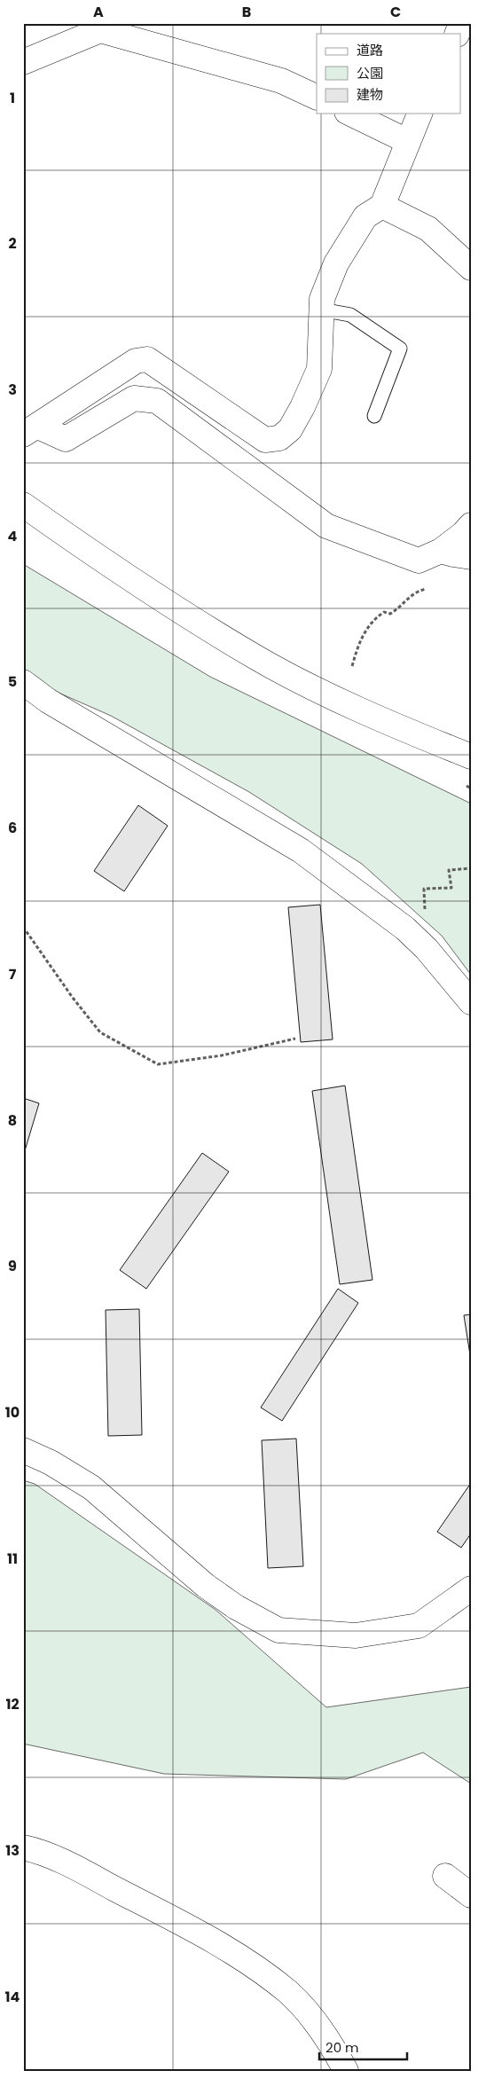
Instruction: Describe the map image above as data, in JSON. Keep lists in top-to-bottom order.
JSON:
{
  "legend": ["道路", "公園", "建物"],
  "scale_bar": "20 m",
  "grid": {
    "columns": ["A", "B", "C"],
    "rows": [
      "1",
      "2",
      "3",
      "4",
      "5",
      "6",
      "7",
      "8",
      "9",
      "10",
      "11",
      "12",
      "13",
      "14"
    ]
  }
}
